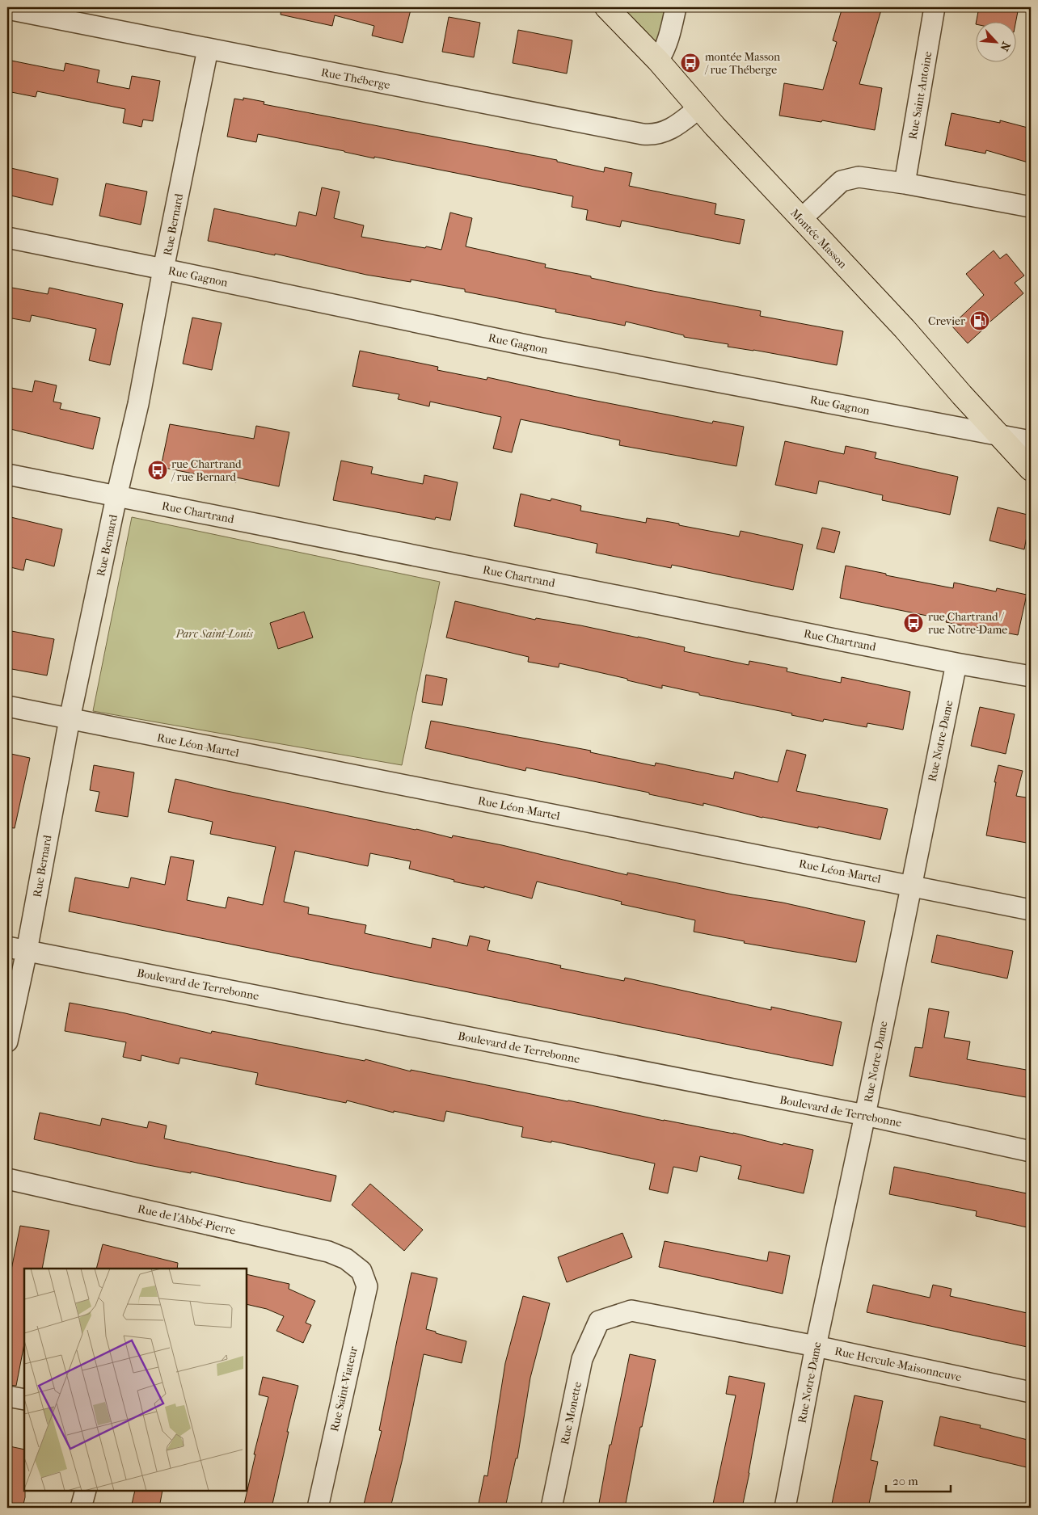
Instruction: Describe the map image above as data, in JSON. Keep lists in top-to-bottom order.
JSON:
{
  "streets": {
    "main road": ["Montée Masson"],
    "street": [
      "Rue Théberge",
      "Rue Saint-Antoine",
      "Rue Bernard",
      "Rue Gagnon",
      "Rue Chartrand",
      "Rue Notre-Dame",
      "Rue Léon-Martel",
      "Boulevard de Terrebonne",
      "Rue de l'Abbé-Pierre",
      "Rue Hercule-Maisonneuve",
      "Rue Saint-Viateur",
      "Rue Monette"
    ]
  },
  "crossings": [
    ["Rue Théberge", "Rue Bernard"],
    ["Rue Théberge", "Montée Masson"],
    ["Rue Bernard", "Rue Gagnon"],
    ["Rue Bernard", "Rue Chartrand"],
    ["Rue Bernard", "Rue Léon-Martel"],
    ["Rue Bernard", "Boulevard de Terrebonne"],
    ["Montée Masson", "Rue Gagnon"],
    ["Rue Chartrand", "Rue Notre-Dame"],
    ["Rue Notre-Dame", "Rue Léon-Martel"],
    ["Rue Notre-Dame", "Boulevard de Terrebonne"],
    ["Rue Notre-Dame", "Rue Hercule-Maisonneuve"],
    ["Rue de l'Abbé-Pierre", "Rue Saint-Viateur"],
    ["Rue Hercule-Maisonneuve", "Rue Monette"]
  ],
  "parks": ["Parc Saint-Louis"],
  "places": {
    "bus stop": ["montée Masson / rue Théberge", "rue Chartrand / rue Bernard", "rue Chartrand / rue Notre-Dame"],
    "fuel station": ["Crevier"]
  },
  "scale_bar": "20 m",
  "north": "bottom right"
}
